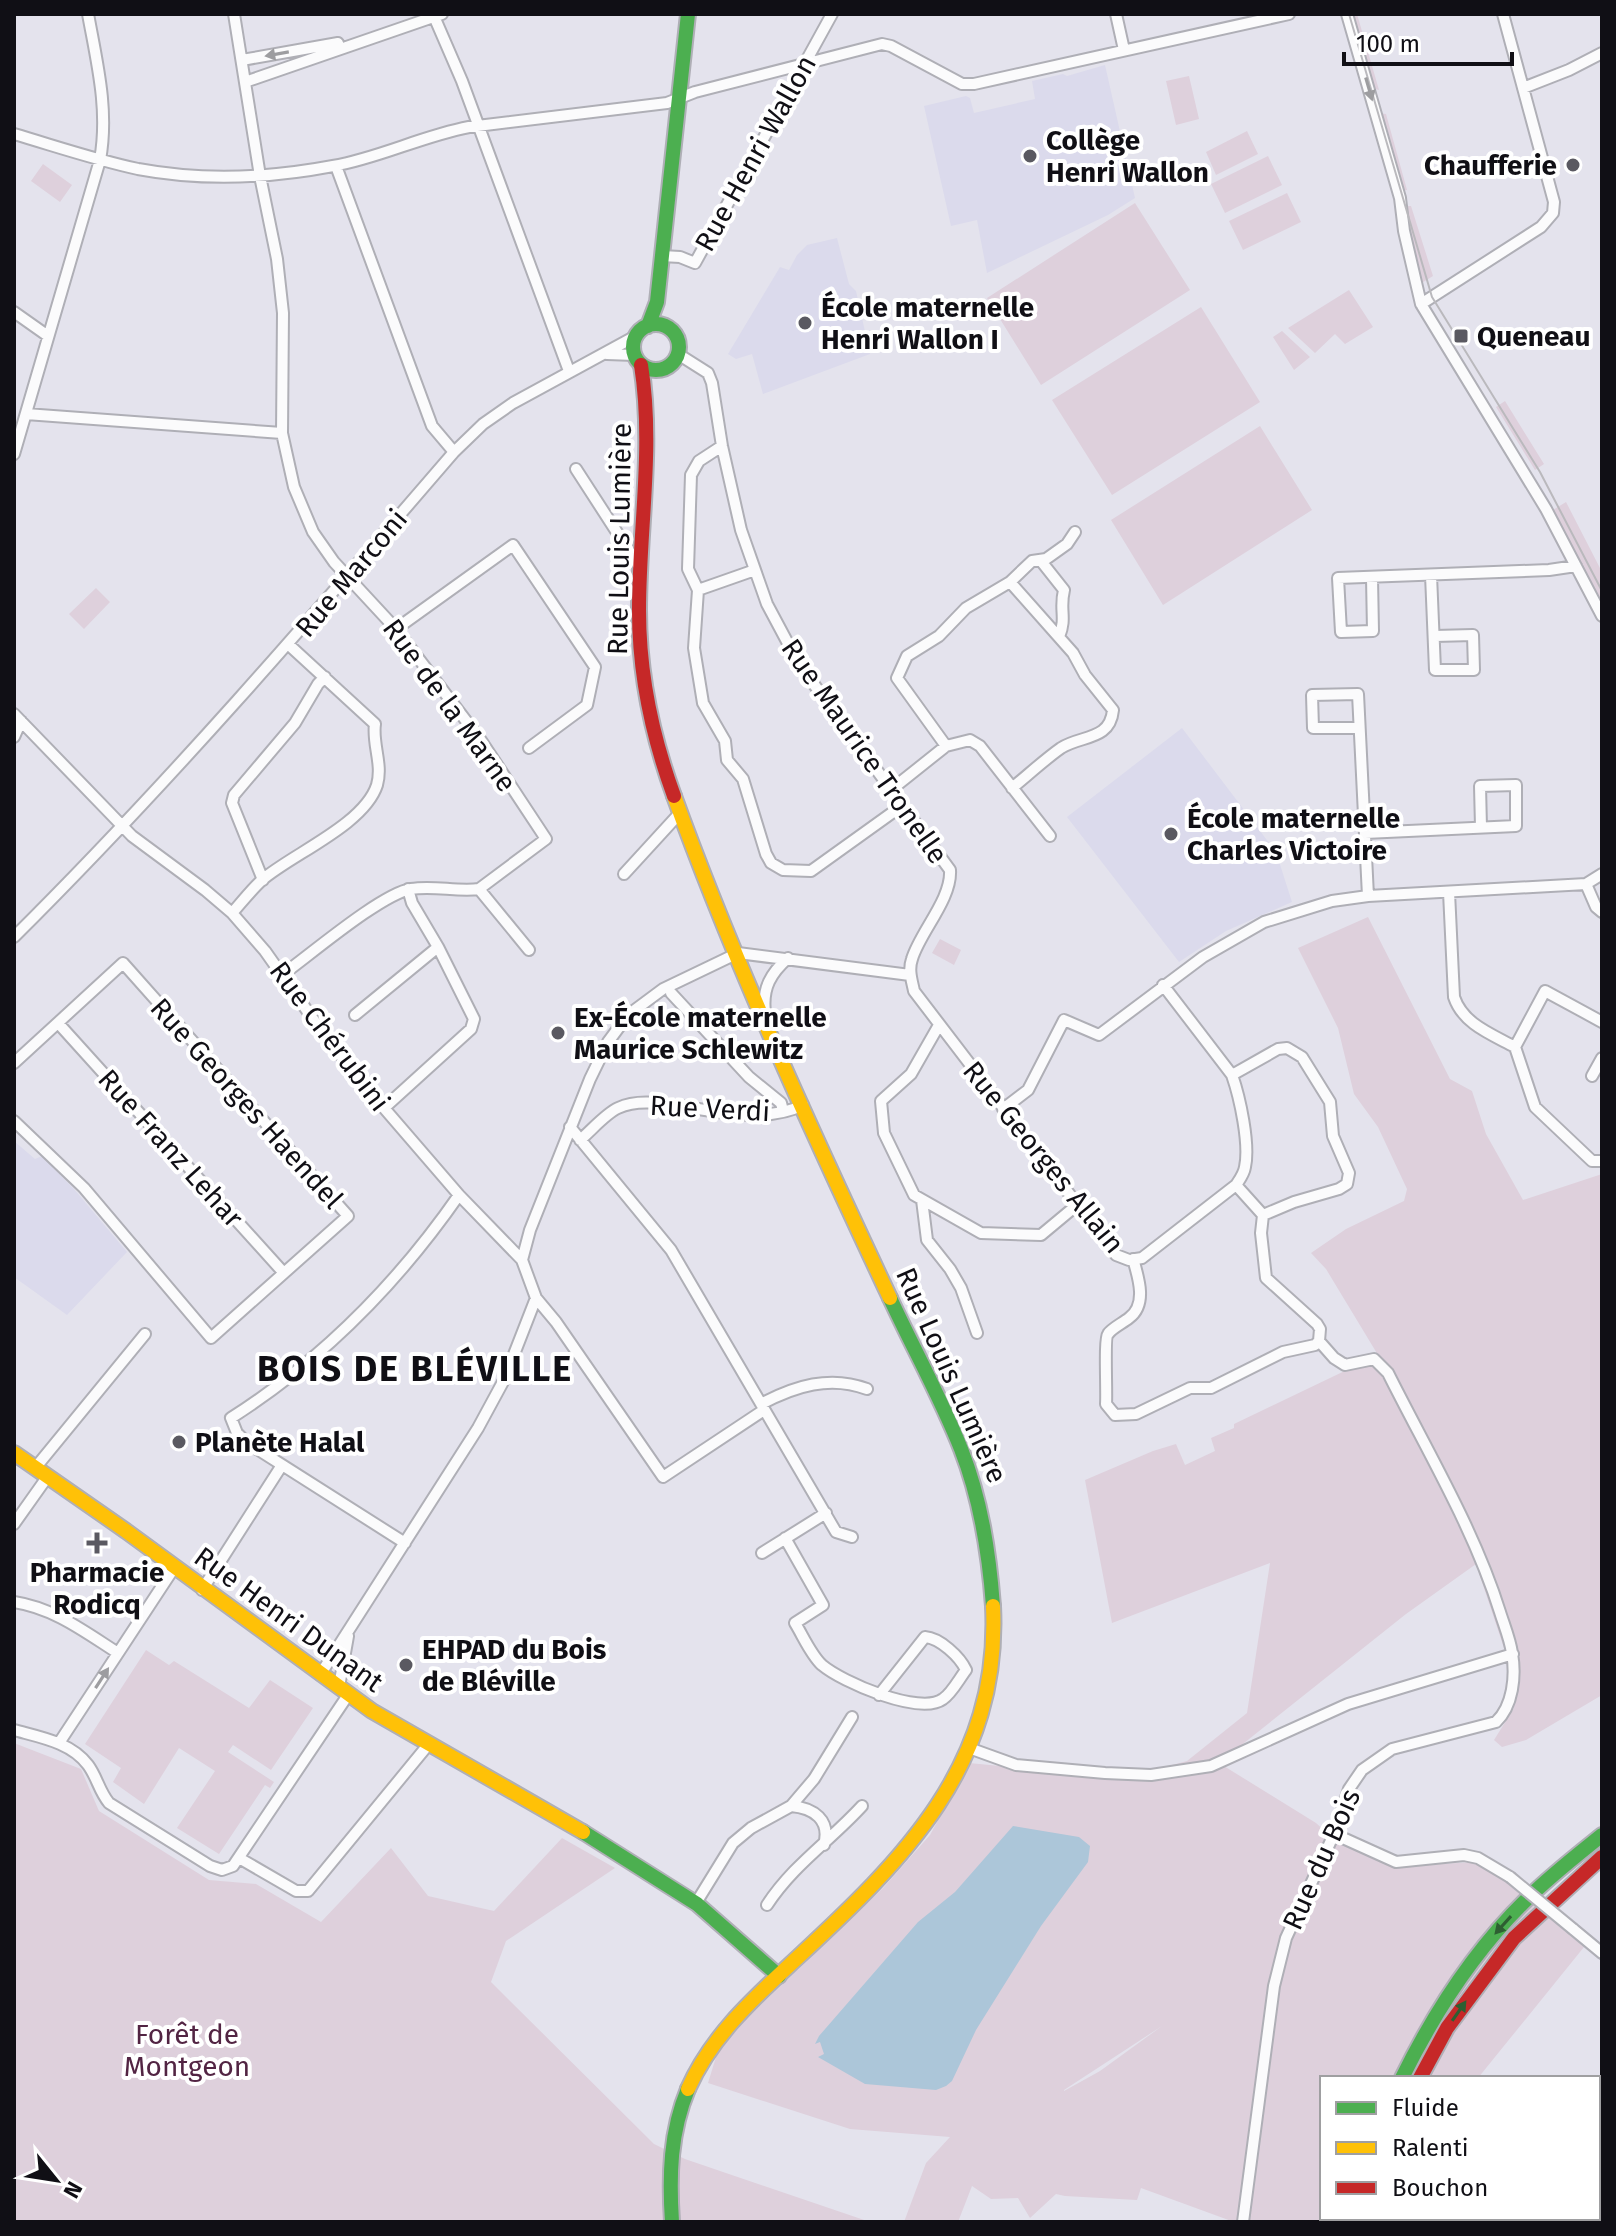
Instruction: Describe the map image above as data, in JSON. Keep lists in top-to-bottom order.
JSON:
{
  "streets": {
    "main road": ["Rue Louis Lumière", "Rue Henri Dunant"],
    "street": [
      "Rue Henri Wallon",
      "Rue Marconi",
      "Rue de la Marne",
      "Rue Maurice Tronelle",
      "Rue Chérubini",
      "Rue Georges Haendel",
      "Rue Verdi",
      "Rue Franz Lehar",
      "Rue Georges Allain",
      "Rue du Bois"
    ]
  },
  "crossings": [
    ["Rue Louis Lumière", "Rue Marconi"],
    ["Rue Louis Lumière", "Rue Maurice Tronelle"],
    ["Rue Louis Lumière", "Rue Verdi"],
    ["Rue Louis Lumière", "Rue Henri Dunant"],
    ["Rue Marconi", "Rue de la Marne"],
    ["Rue Marconi", "Rue Maurice Tronelle"],
    ["Rue Marconi", "Rue Chérubini"],
    ["Rue Maurice Tronelle", "Rue Georges Allain"],
    ["Rue Georges Haendel", "Rue Franz Lehar"]
  ],
  "districts": ["BOIS DE BLÉVILLE"],
  "parks": ["Forêt de Montgeon"],
  "places": {
    "other": [
      "Collège Henri Wallon",
      "Chaufferie",
      "École maternelle Henri Wallon I",
      "École maternelle Charles Victoire",
      "Ex-École maternelle Maurice Schlewitz",
      "Planète Halal",
      "EHPAD du Bois de Bléville"
    ],
    "transit": ["Queneau"],
    "health": ["Pharmacie Rodicq"]
  },
  "legend": ["Fluide", "Ralenti", "Bouchon"],
  "scale_bar": "100 m",
  "north": "bottom right"
}
